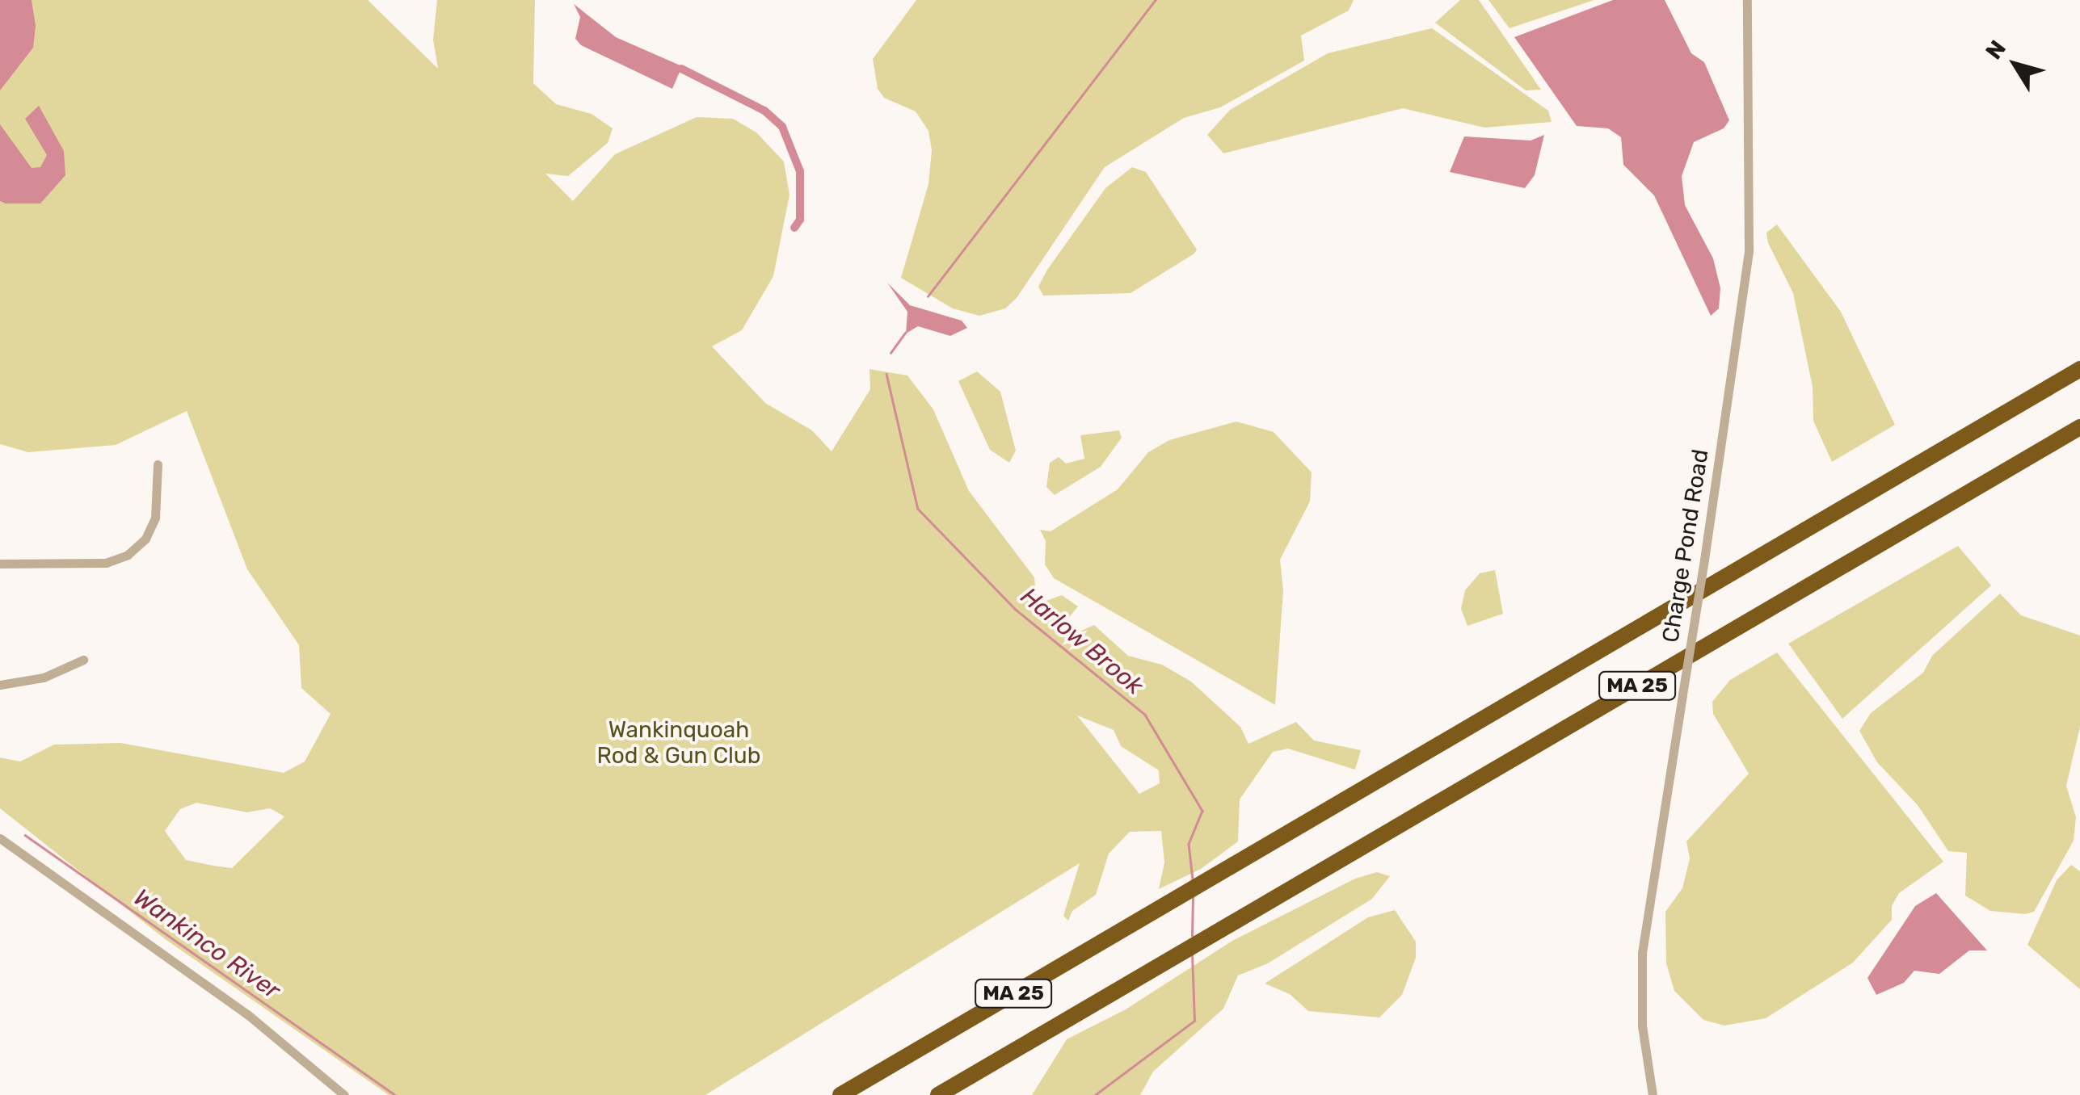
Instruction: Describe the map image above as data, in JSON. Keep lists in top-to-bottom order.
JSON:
{
  "streets": {
    "highway": ["MA 25"],
    "street": ["Charge Pond Road"]
  },
  "water": ["Harlow Brook", "Wankinco River"],
  "parks": ["Wankinquoah Rod & Gun Club"],
  "north": "top left"
}
